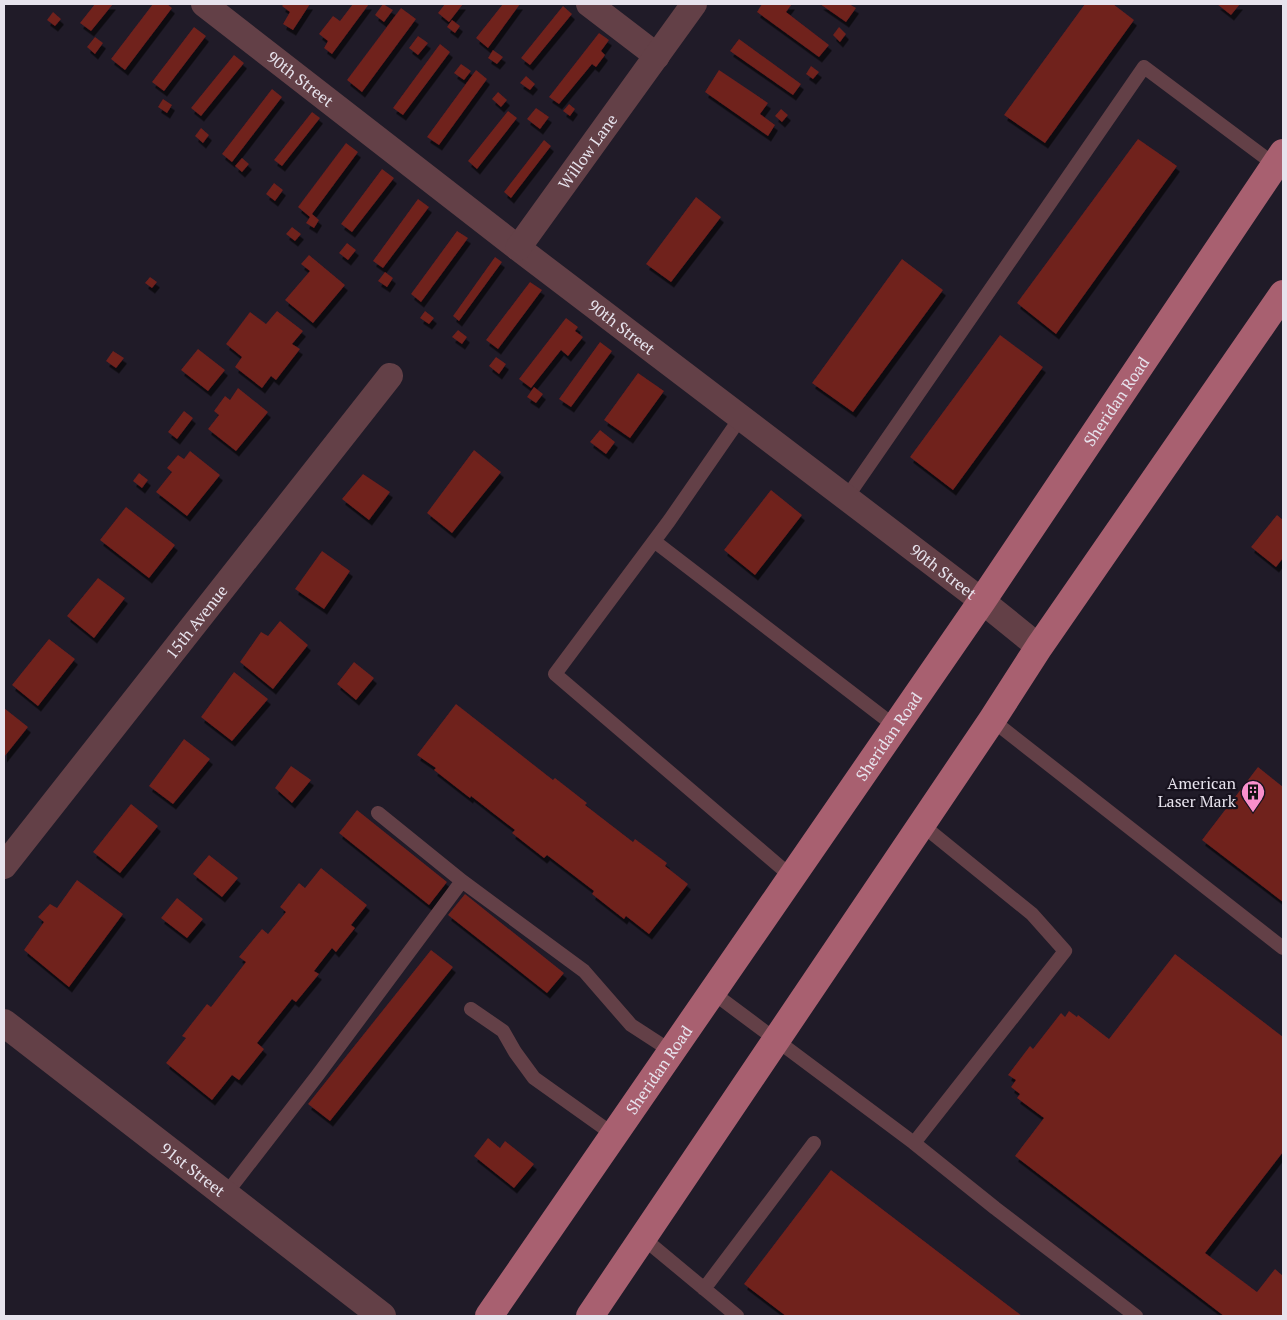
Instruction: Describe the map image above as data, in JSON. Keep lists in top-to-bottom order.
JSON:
{
  "streets": {
    "main road": ["Sheridan Road"],
    "street": [
      "90th Street",
      "Willow Lane",
      "15th Avenue",
      "91st Street"
    ]
  },
  "crossings": [
    ["90th Street", "Willow Lane"],
    ["90th Street", "Sheridan Road"]
  ],
  "places": {
    "building": ["American Laser Mark"]
  }
}
